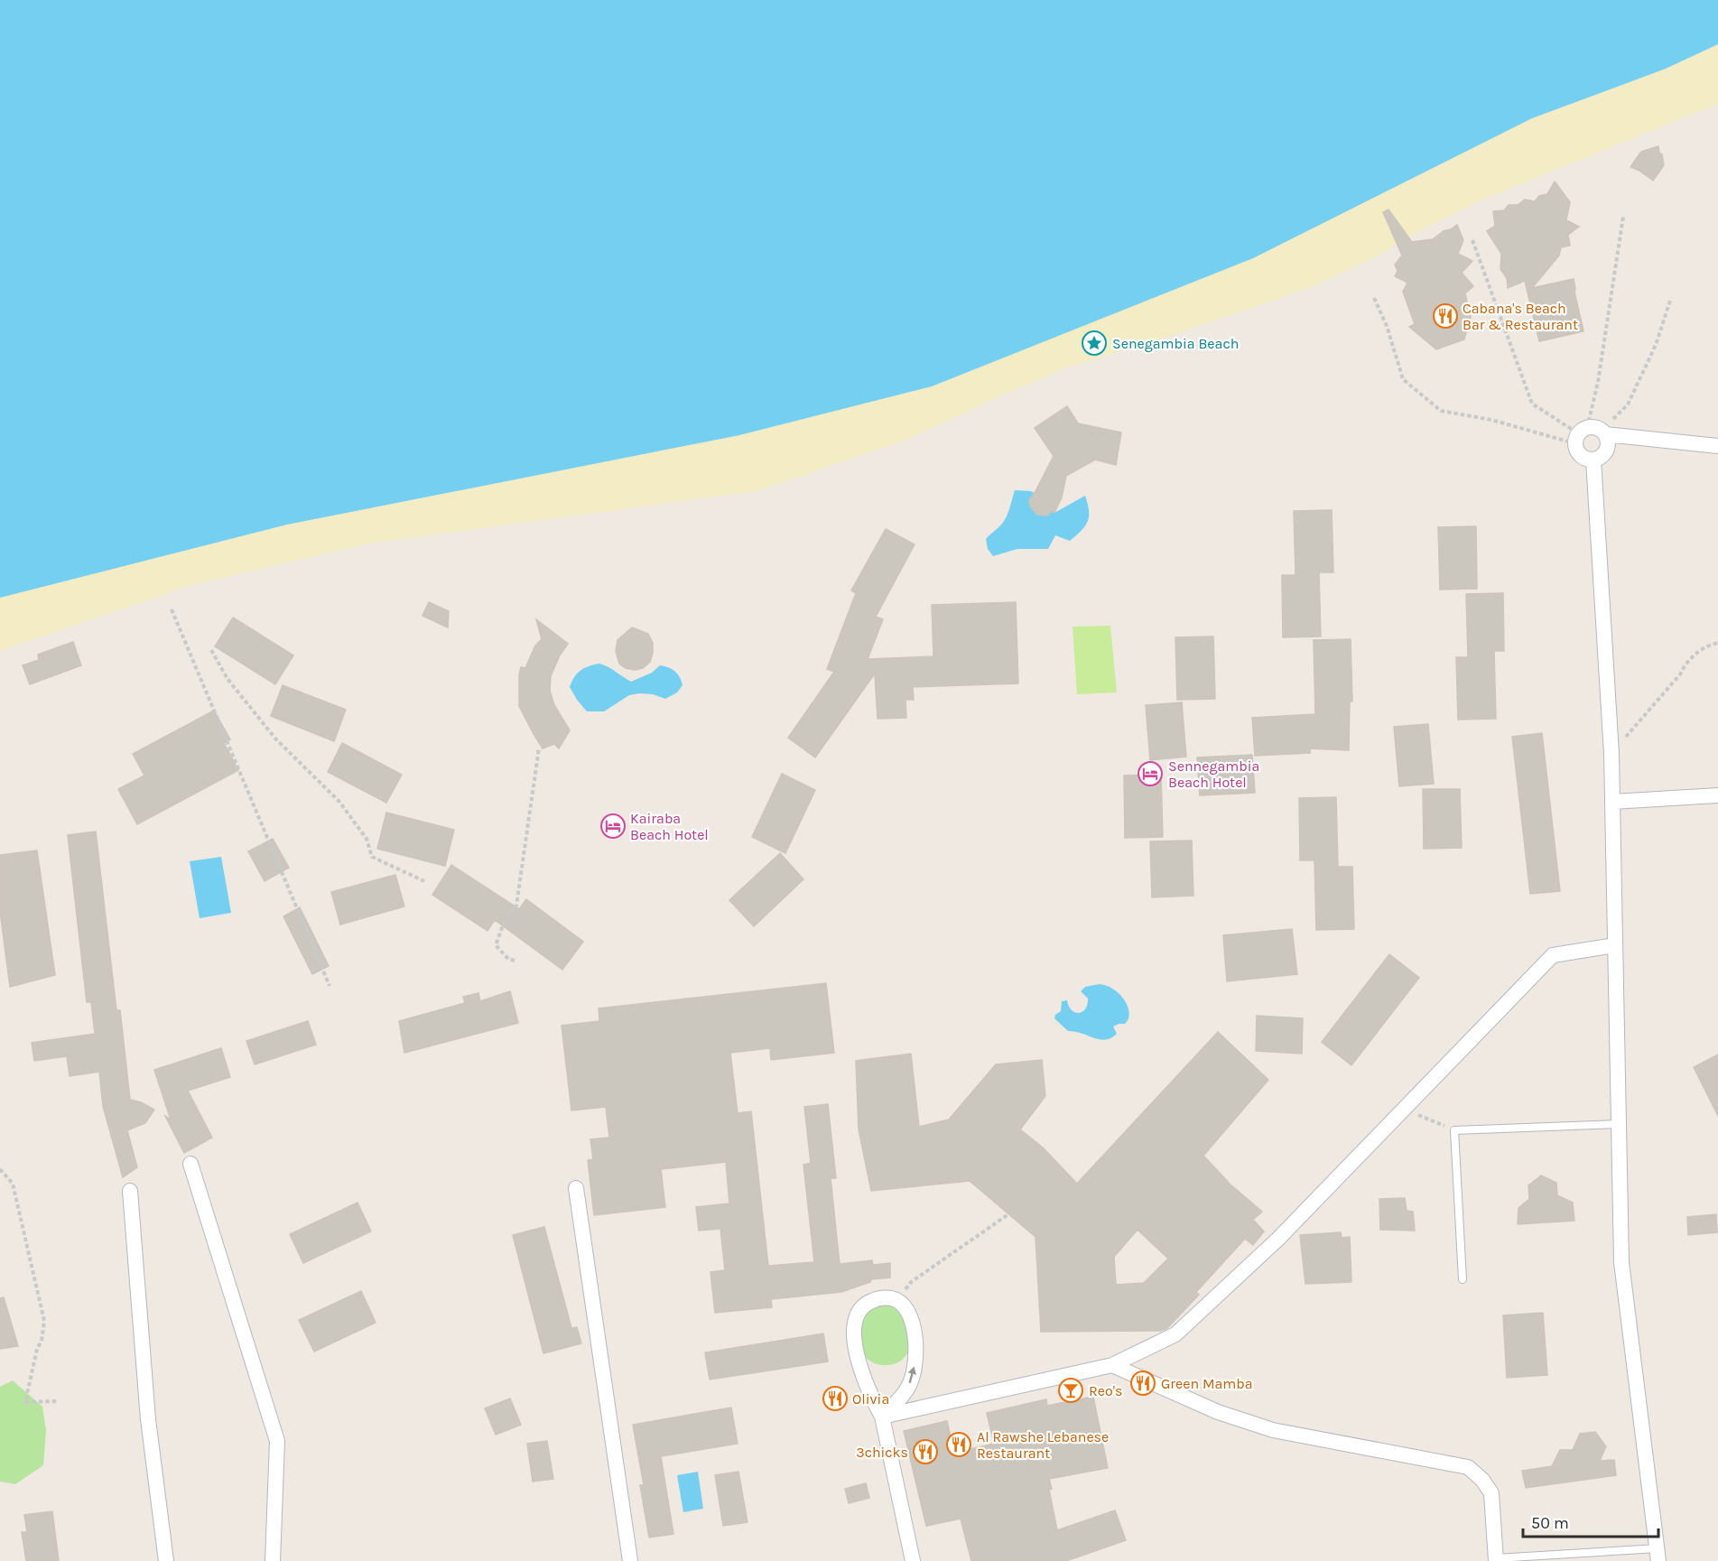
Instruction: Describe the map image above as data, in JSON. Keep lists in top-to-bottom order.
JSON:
{
  "places": {
    "restaurant": [
      "Cabana's Beach Bar & Restaurant",
      "Green Mamba",
      "Olivia",
      "Al Rawshe Lebanese Restaurant",
      "3chicks"
    ],
    "place": ["Senegambia Beach"],
    "hotel": ["Sennegambia Beach Hotel", "Kairaba Beach Hotel"],
    "bar": ["Reo's"]
  },
  "scale_bar": "50 m"
}
